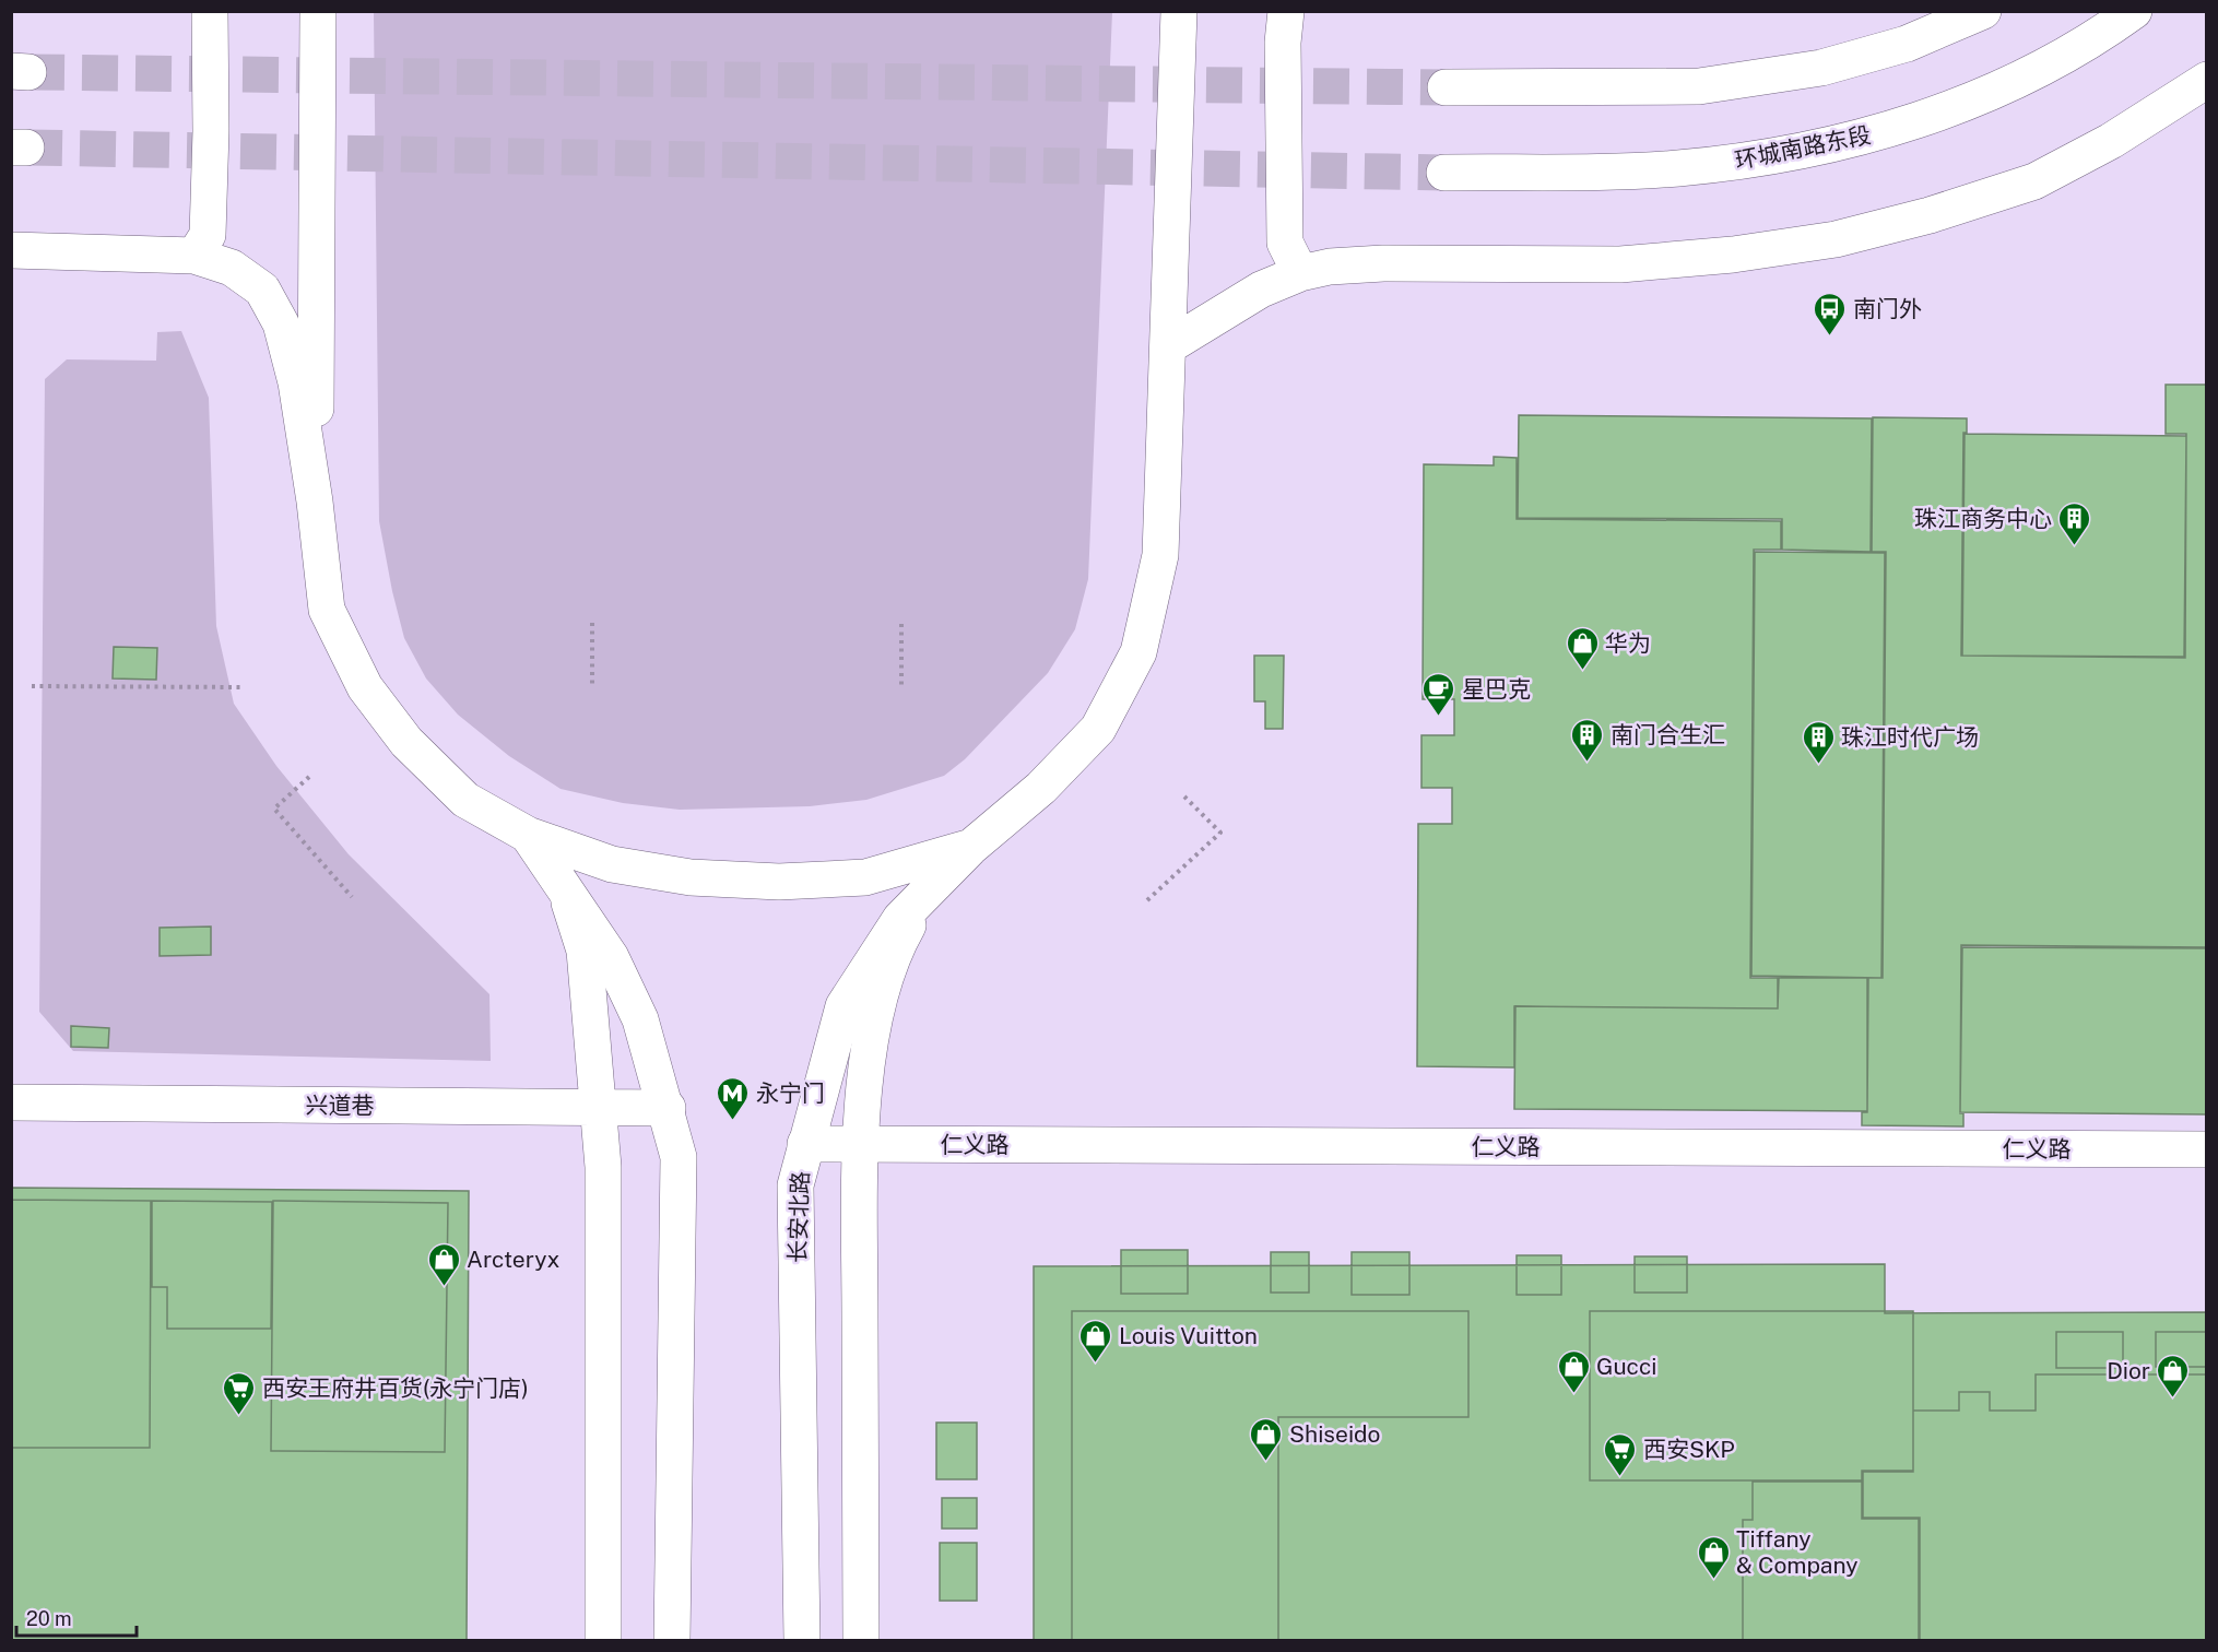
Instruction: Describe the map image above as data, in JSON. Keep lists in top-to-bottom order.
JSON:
{
  "streets": {
    "main road": [
      "环城南路东段",
      "兴道巷",
      "仁义路",
      "长安北路"
    ]
  },
  "crossings": [
    ["仁义路", "长安北路"]
  ],
  "places": {
    "bus stop": ["南门外"],
    "building": ["珠江商务中心", "南门合生汇", "珠江时代广场"],
    "shop": [
      "华为",
      "Arcteryx",
      "Louis Vuitton",
      "Gucci",
      "Dior",
      "Shiseido",
      "Tiffany & Company"
    ],
    "cafe": ["星巴克"],
    "metro station": ["永宁门"],
    "supermarket": ["西安王府井百货(永宁门店)", "西安SKP"]
  },
  "scale_bar": "20 m"
}
